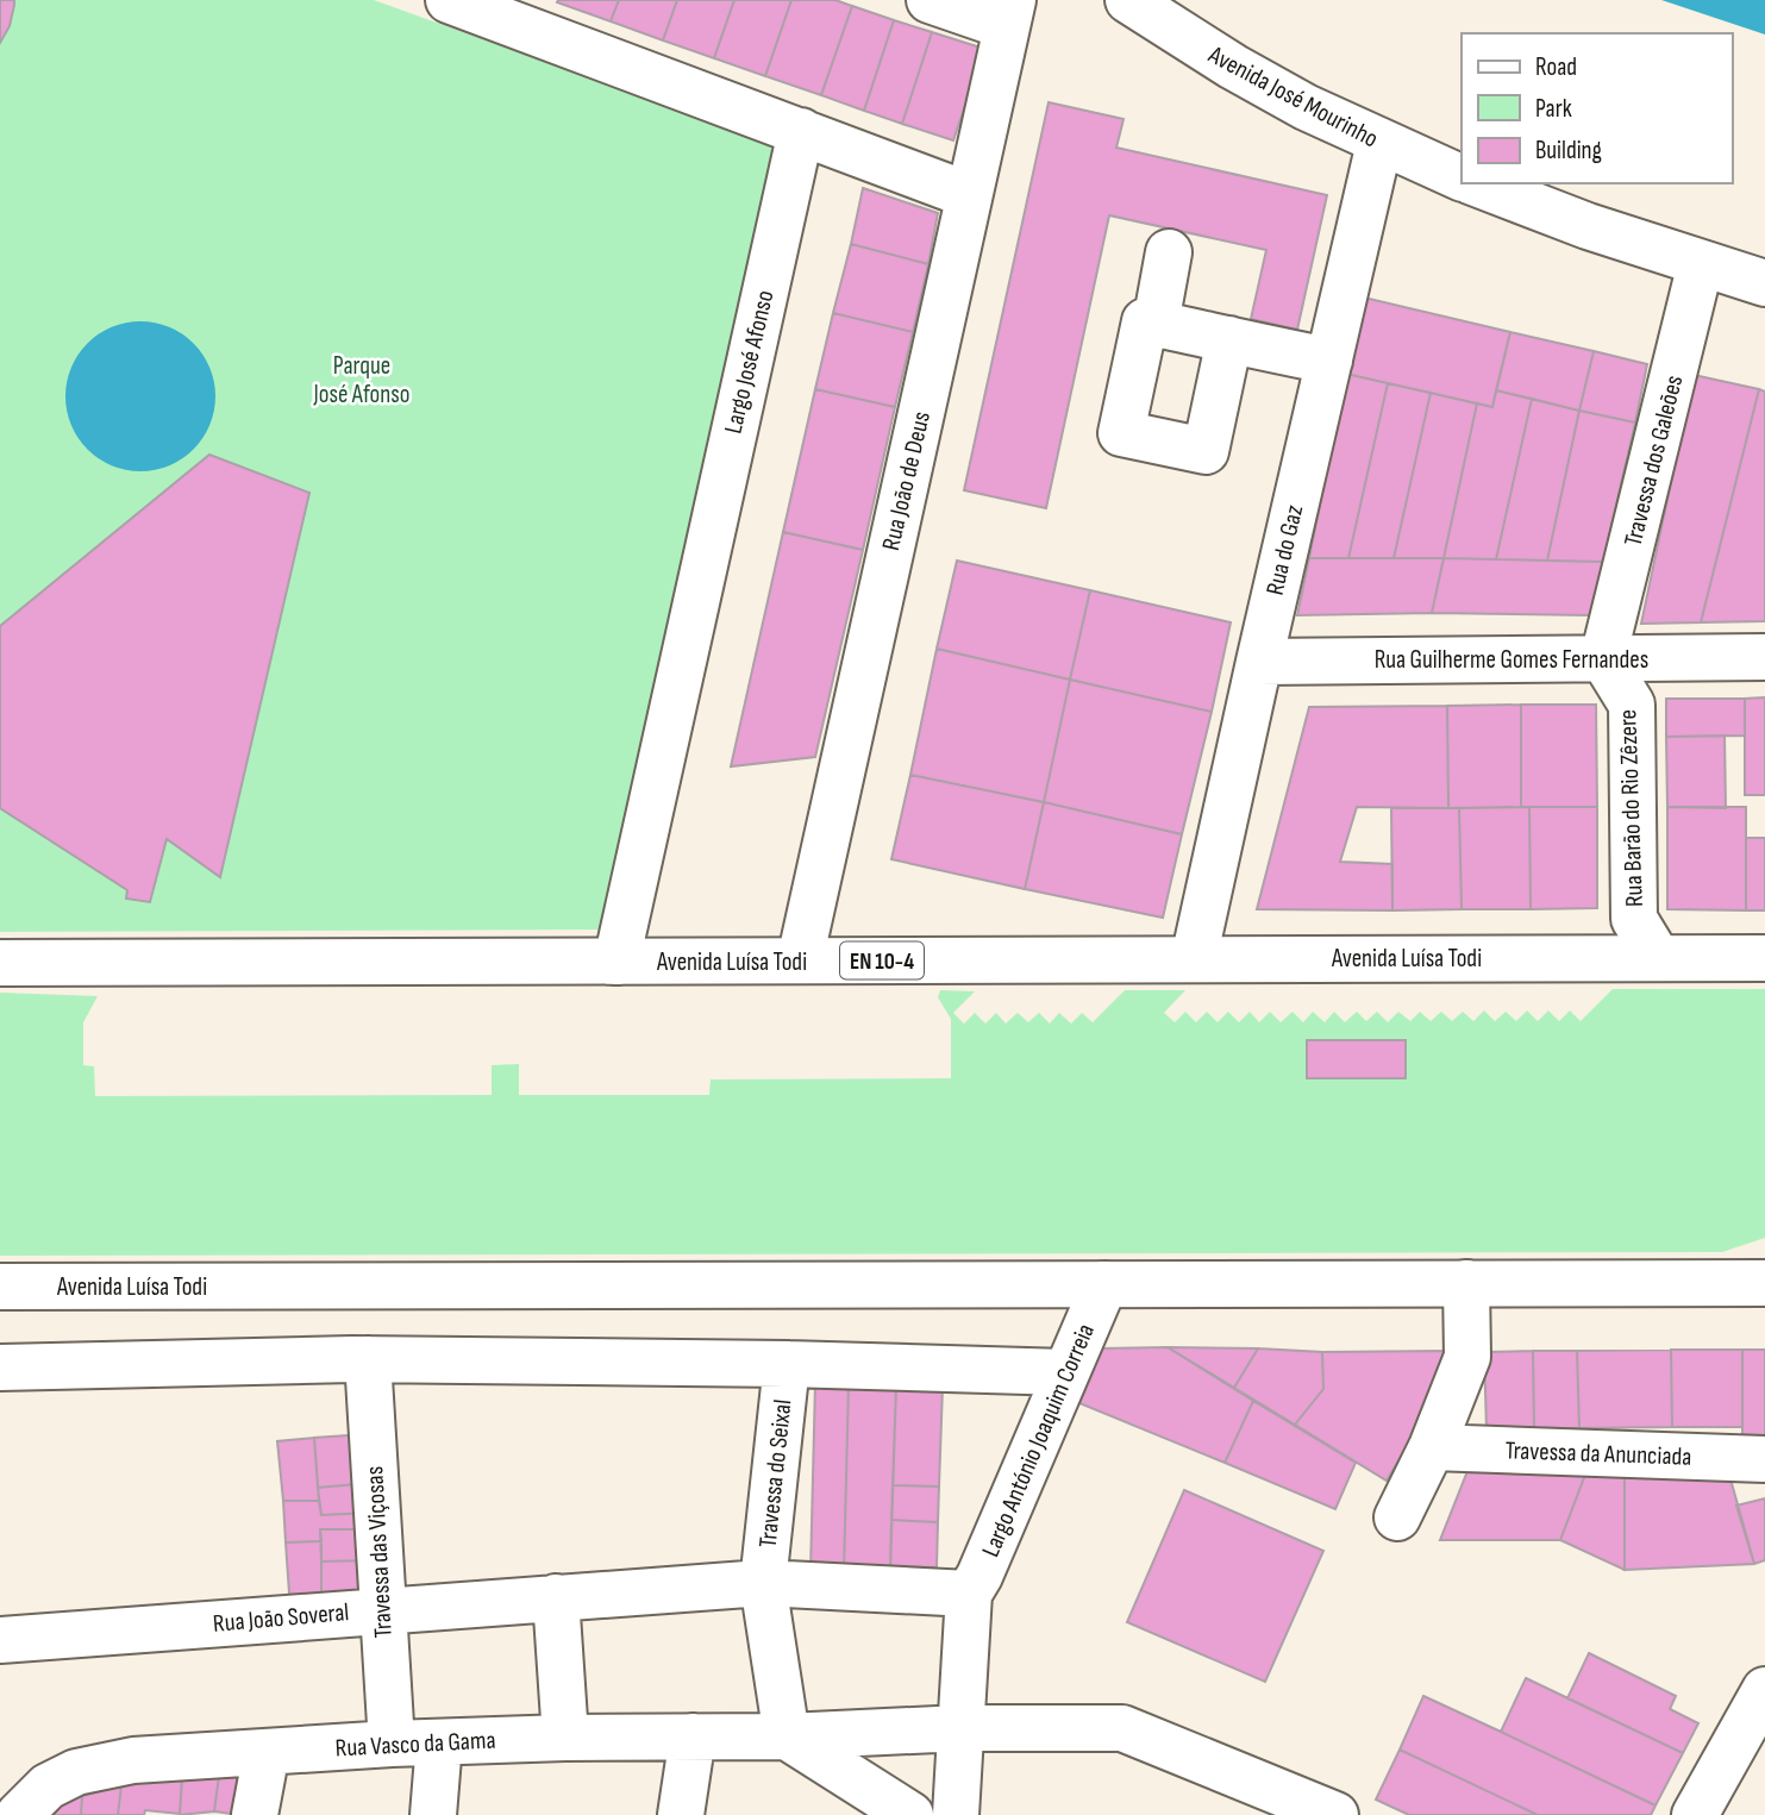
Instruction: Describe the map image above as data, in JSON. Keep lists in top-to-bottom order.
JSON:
{
  "streets": {
    "street": [
      "Avenida José Mourinho",
      "Largo José Afonso",
      "Travessa dos Galeões",
      "Rua João de Deus",
      "Rua do Gaz",
      "Rua Guilherme Gomes Fernandes",
      "Rua Barão do Rio Zêzere",
      "Avenida Luísa Todi",
      "EN 10-4",
      "Largo António Joaquim Correia",
      "Travessa da Anunciada",
      "Travessa do Seixal",
      "Travessa das Viçosas",
      "Rua João Soveral",
      "Rua Vasco da Gama"
    ]
  },
  "crossings": [
    ["Avenida José Mourinho", "Rua do Gaz"],
    ["Largo José Afonso", "Avenida Luísa Todi"],
    ["Travessa dos Galeões", "Rua Guilherme Gomes Fernandes"],
    ["Travessa dos Galeões", "Rua Barão do Rio Zêzere"],
    ["Rua João de Deus", "Avenida Luísa Todi"],
    ["Rua do Gaz", "Rua Guilherme Gomes Fernandes"],
    ["Rua do Gaz", "Avenida Luísa Todi"],
    ["Rua Guilherme Gomes Fernandes", "Rua Barão do Rio Zêzere"],
    ["Rua Barão do Rio Zêzere", "Avenida Luísa Todi"],
    ["Avenida Luísa Todi", "Largo António Joaquim Correia"],
    ["Travessa do Seixal", "Rua João Soveral"],
    ["Travessa das Viçosas", "Rua João Soveral"],
    ["Travessa das Viçosas", "Rua Vasco da Gama"]
  ],
  "parks": ["Parque José Afonso"],
  "legend": ["Road", "Park", "Building"]
}
